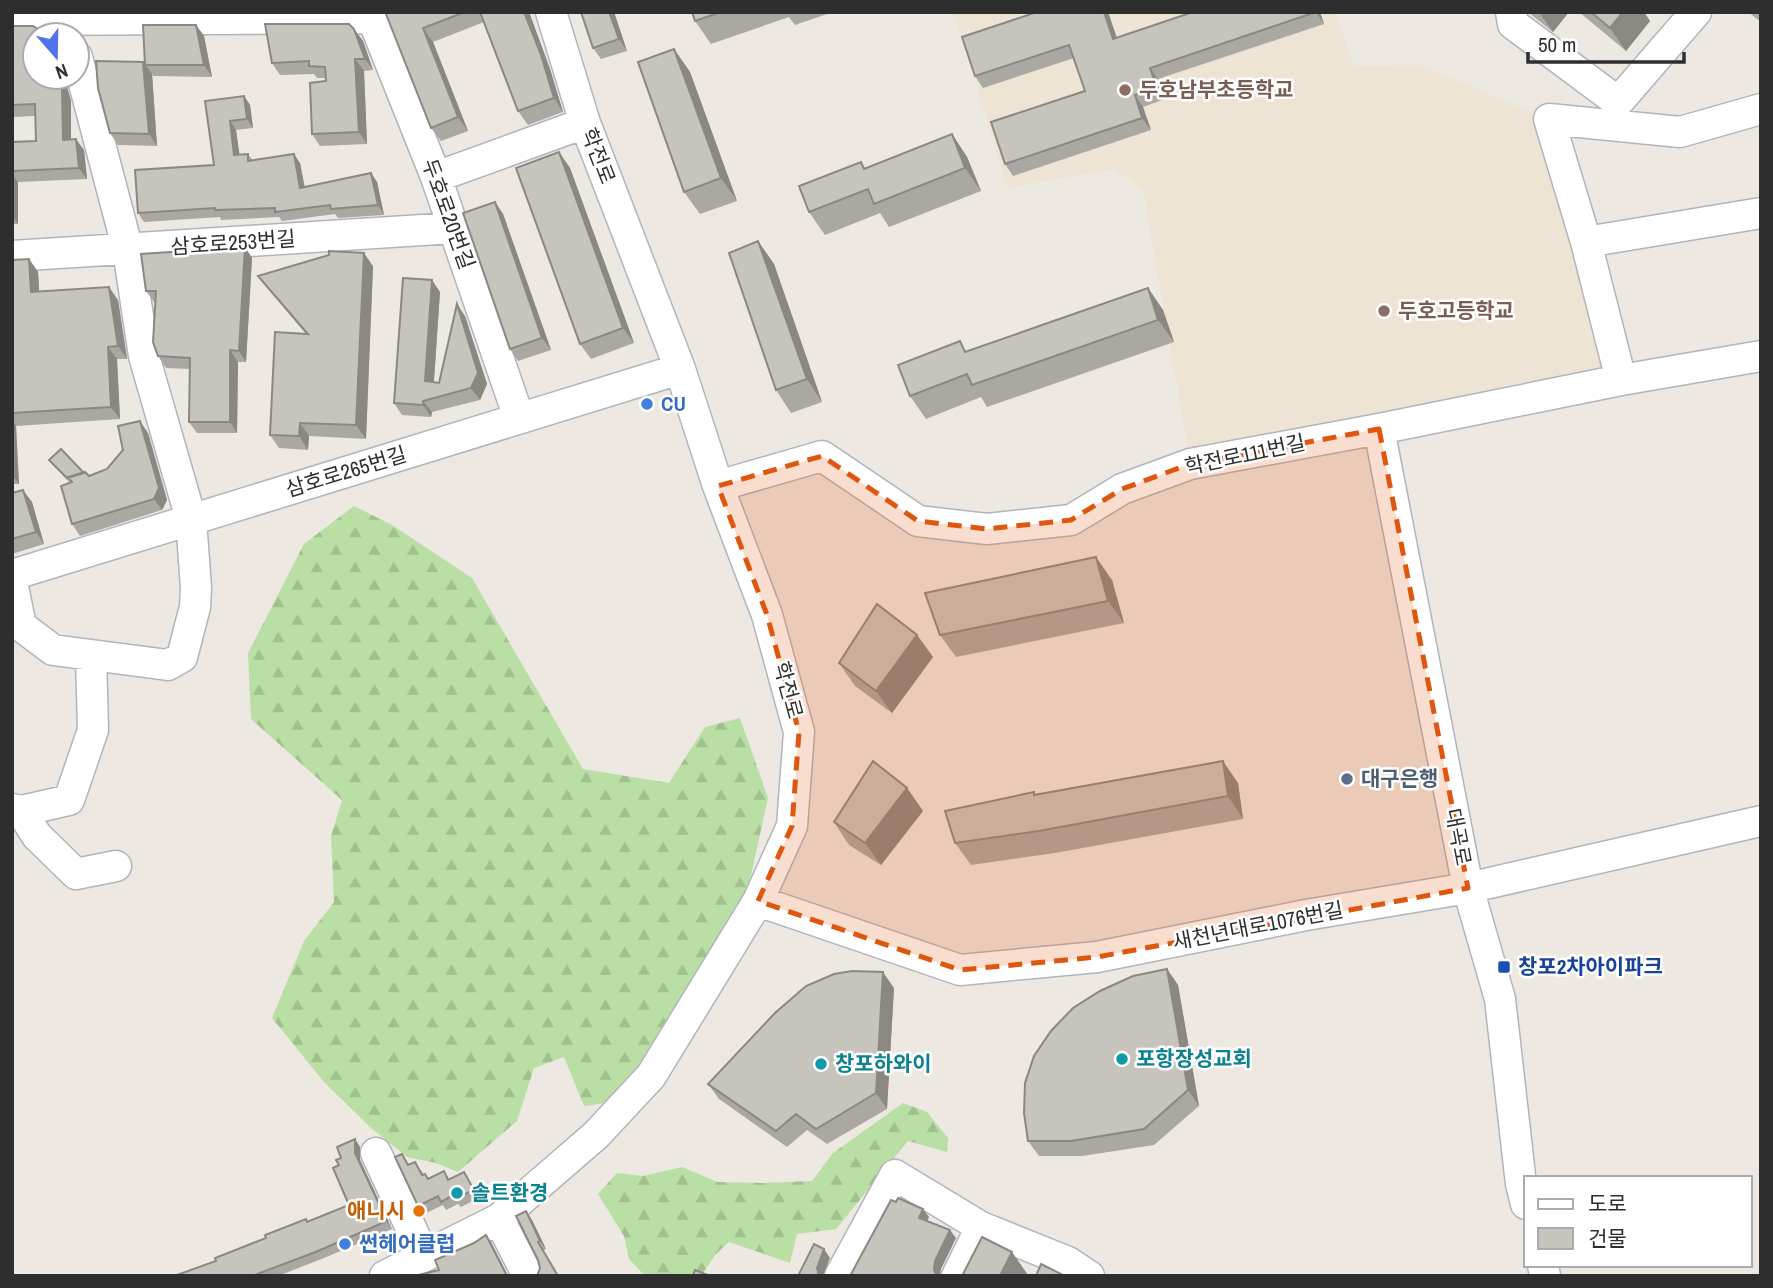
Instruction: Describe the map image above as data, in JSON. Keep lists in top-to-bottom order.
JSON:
{
  "streets": {
    "street": [
      "학전로",
      "두호로20번길",
      "삼호로253번길",
      "학전로111번길",
      "삼호로265번길",
      "대곡로",
      "새천년대로1076번길"
    ]
  },
  "crossings": [
    ["학전로", "학전로111번길"],
    ["학전로", "삼호로265번길"],
    ["학전로", "새천년대로1076번길"],
    ["두호로20번길", "삼호로253번길"],
    ["두호로20번길", "삼호로265번길"],
    ["학전로111번길", "대곡로"],
    ["대곡로", "새천년대로1076번길"]
  ],
  "places": {
    "other": [
      "두호남부초등학교",
      "두호고등학교",
      "CU",
      "대구은행",
      "포항장성교회",
      "창포하와이",
      "솔트환경",
      "애니시",
      "썬헤어클럽"
    ],
    "transit": ["창포2차아이파크"]
  },
  "legend": ["도로", "건물"],
  "scale_bar": "50 m",
  "north": "bottom"
}
